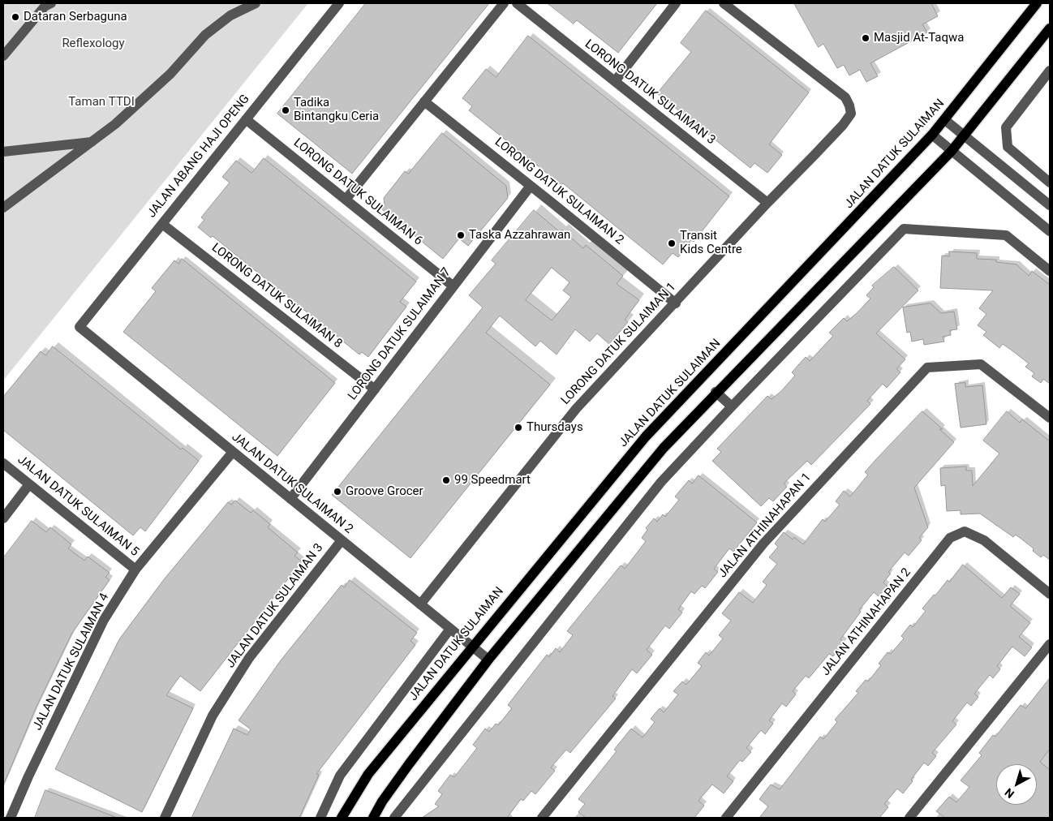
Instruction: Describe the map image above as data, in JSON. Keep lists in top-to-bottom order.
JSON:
{
  "streets": {
    "main road": ["JALAN DATUK SULAIMAN"],
    "street": [
      "LORONG DATUK SULAIMAN 3",
      "JALAN ABANG HAJI OPENG",
      "LORONG DATUK SULAIMAN 2",
      "LORONG DATUK SULAIMAN 6",
      "LORONG DATUK SULAIMAN 8",
      "LORONG DATUK SULAIMAN 7",
      "LORONG DATUK SULAIMAN 1",
      "JALAN DATUK SULAIMAN 2",
      "JALAN DATUK SULAIMAN 5",
      "JALAN ATHINAHAPAN 1",
      "JALAN DATUK SULAIMAN 3",
      "JALAN ATHINAHAPAN 2",
      "JALAN DATUK SULAIMAN 4"
    ]
  },
  "crossings": [
    ["LORONG DATUK SULAIMAN 3", "LORONG DATUK SULAIMAN 1"],
    ["JALAN DATUK SULAIMAN", "JALAN DATUK SULAIMAN 2"],
    ["JALAN ABANG HAJI OPENG", "LORONG DATUK SULAIMAN 6"],
    ["JALAN ABANG HAJI OPENG", "LORONG DATUK SULAIMAN 8"],
    ["JALAN ABANG HAJI OPENG", "JALAN DATUK SULAIMAN 2"],
    ["LORONG DATUK SULAIMAN 2", "LORONG DATUK SULAIMAN 7"],
    ["LORONG DATUK SULAIMAN 2", "LORONG DATUK SULAIMAN 1"],
    ["LORONG DATUK SULAIMAN 6", "LORONG DATUK SULAIMAN 7"],
    ["LORONG DATUK SULAIMAN 8", "LORONG DATUK SULAIMAN 7"],
    ["LORONG DATUK SULAIMAN 7", "JALAN DATUK SULAIMAN 2"],
    ["LORONG DATUK SULAIMAN 1", "JALAN DATUK SULAIMAN 2"],
    ["JALAN DATUK SULAIMAN 2", "JALAN DATUK SULAIMAN 3"],
    ["JALAN DATUK SULAIMAN 2", "JALAN DATUK SULAIMAN 4"],
    ["JALAN DATUK SULAIMAN 5", "JALAN DATUK SULAIMAN 4"]
  ],
  "parks": ["Reflexology", "Taman TTDI"],
  "places": [
    "Dataran Serbaguna",
    "Masjid At-Taqwa",
    "Tadika Bintangku Ceria",
    "Taska Azzahrawan",
    "Transit Kids Centre",
    "Thursdays",
    "99 Speedmart",
    "Groove Grocer"
  ],
  "north": "bottom left"
}
